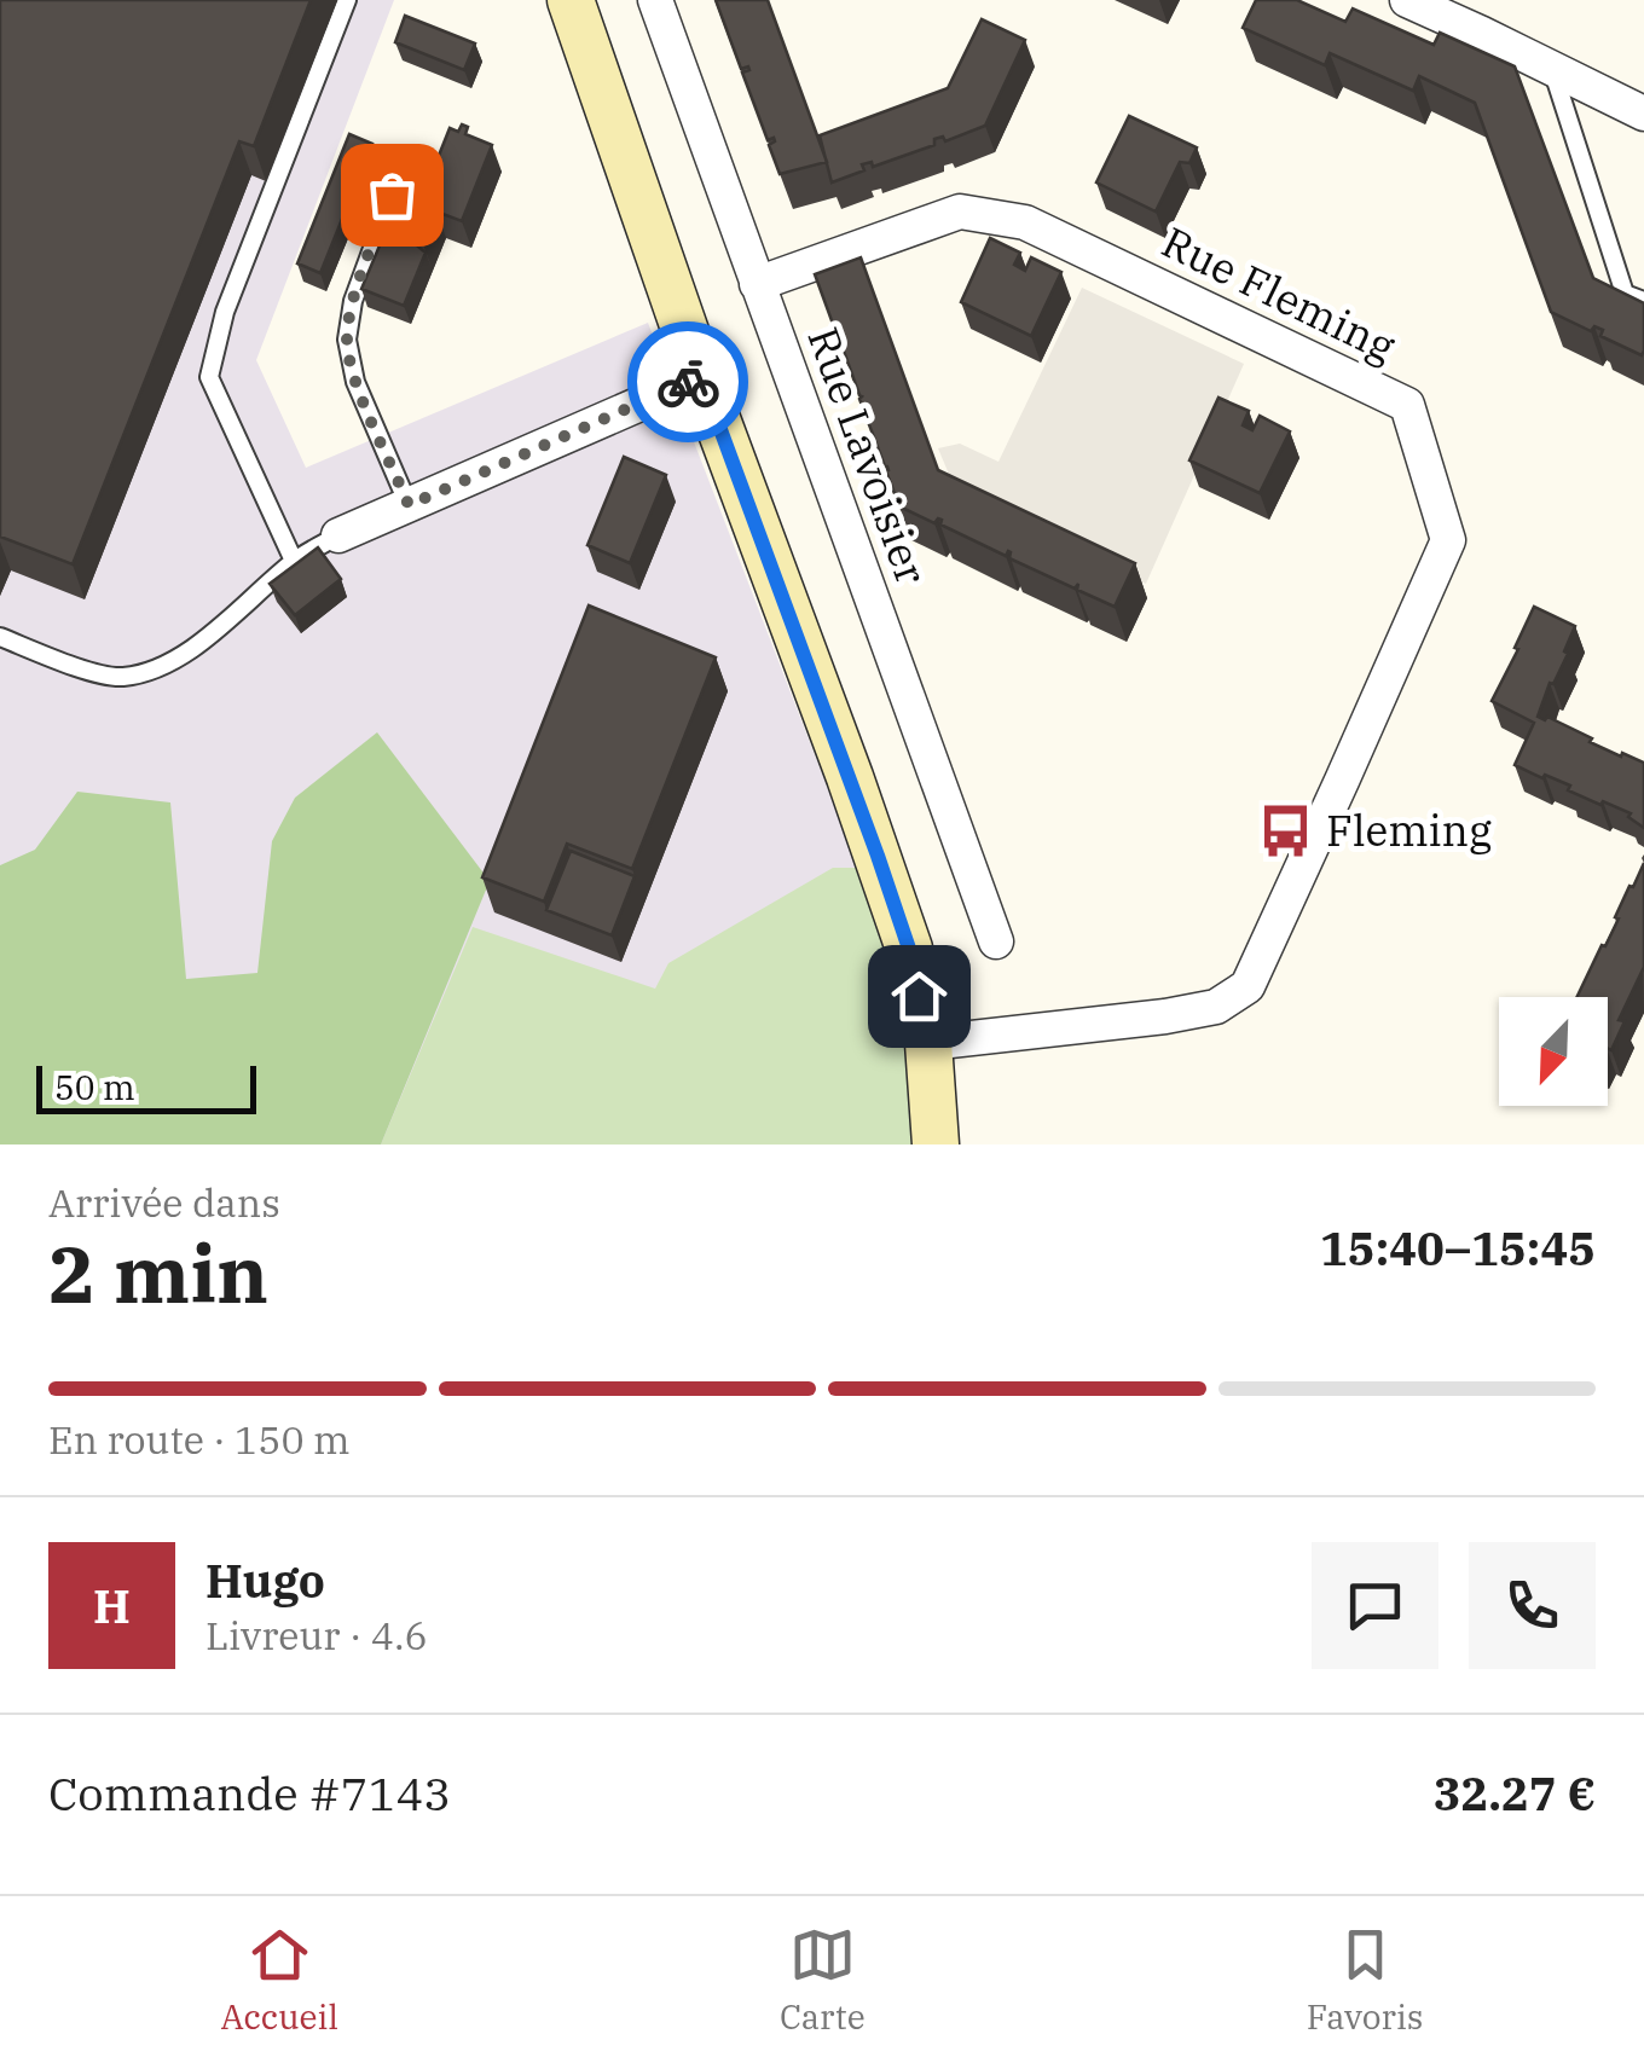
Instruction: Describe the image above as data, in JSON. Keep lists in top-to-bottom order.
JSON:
{
  "streets": {
    "street": ["Rue Fleming", "Rue Lavoisier"]
  },
  "crossings": [
    ["Rue Fleming", "Rue Lavoisier"]
  ],
  "places": {
    "bus stop": ["Fleming"]
  },
  "scale_bar": "50 m",
  "north": "bottom left",
  "page": {
    "scale": "50 m",
    "heading": ["2 min", "Arrivée dans", "15:40–15:45"],
    "panel": [
      "Hugo",
      "Livreur · 4.6",
      "Commande #7143",
      "32.27 €"
    ],
    "bar": "En route · 150 m",
    "round": "H",
    "tabs": ["Accueil", "Carte", "Favoris"]
  }
}
